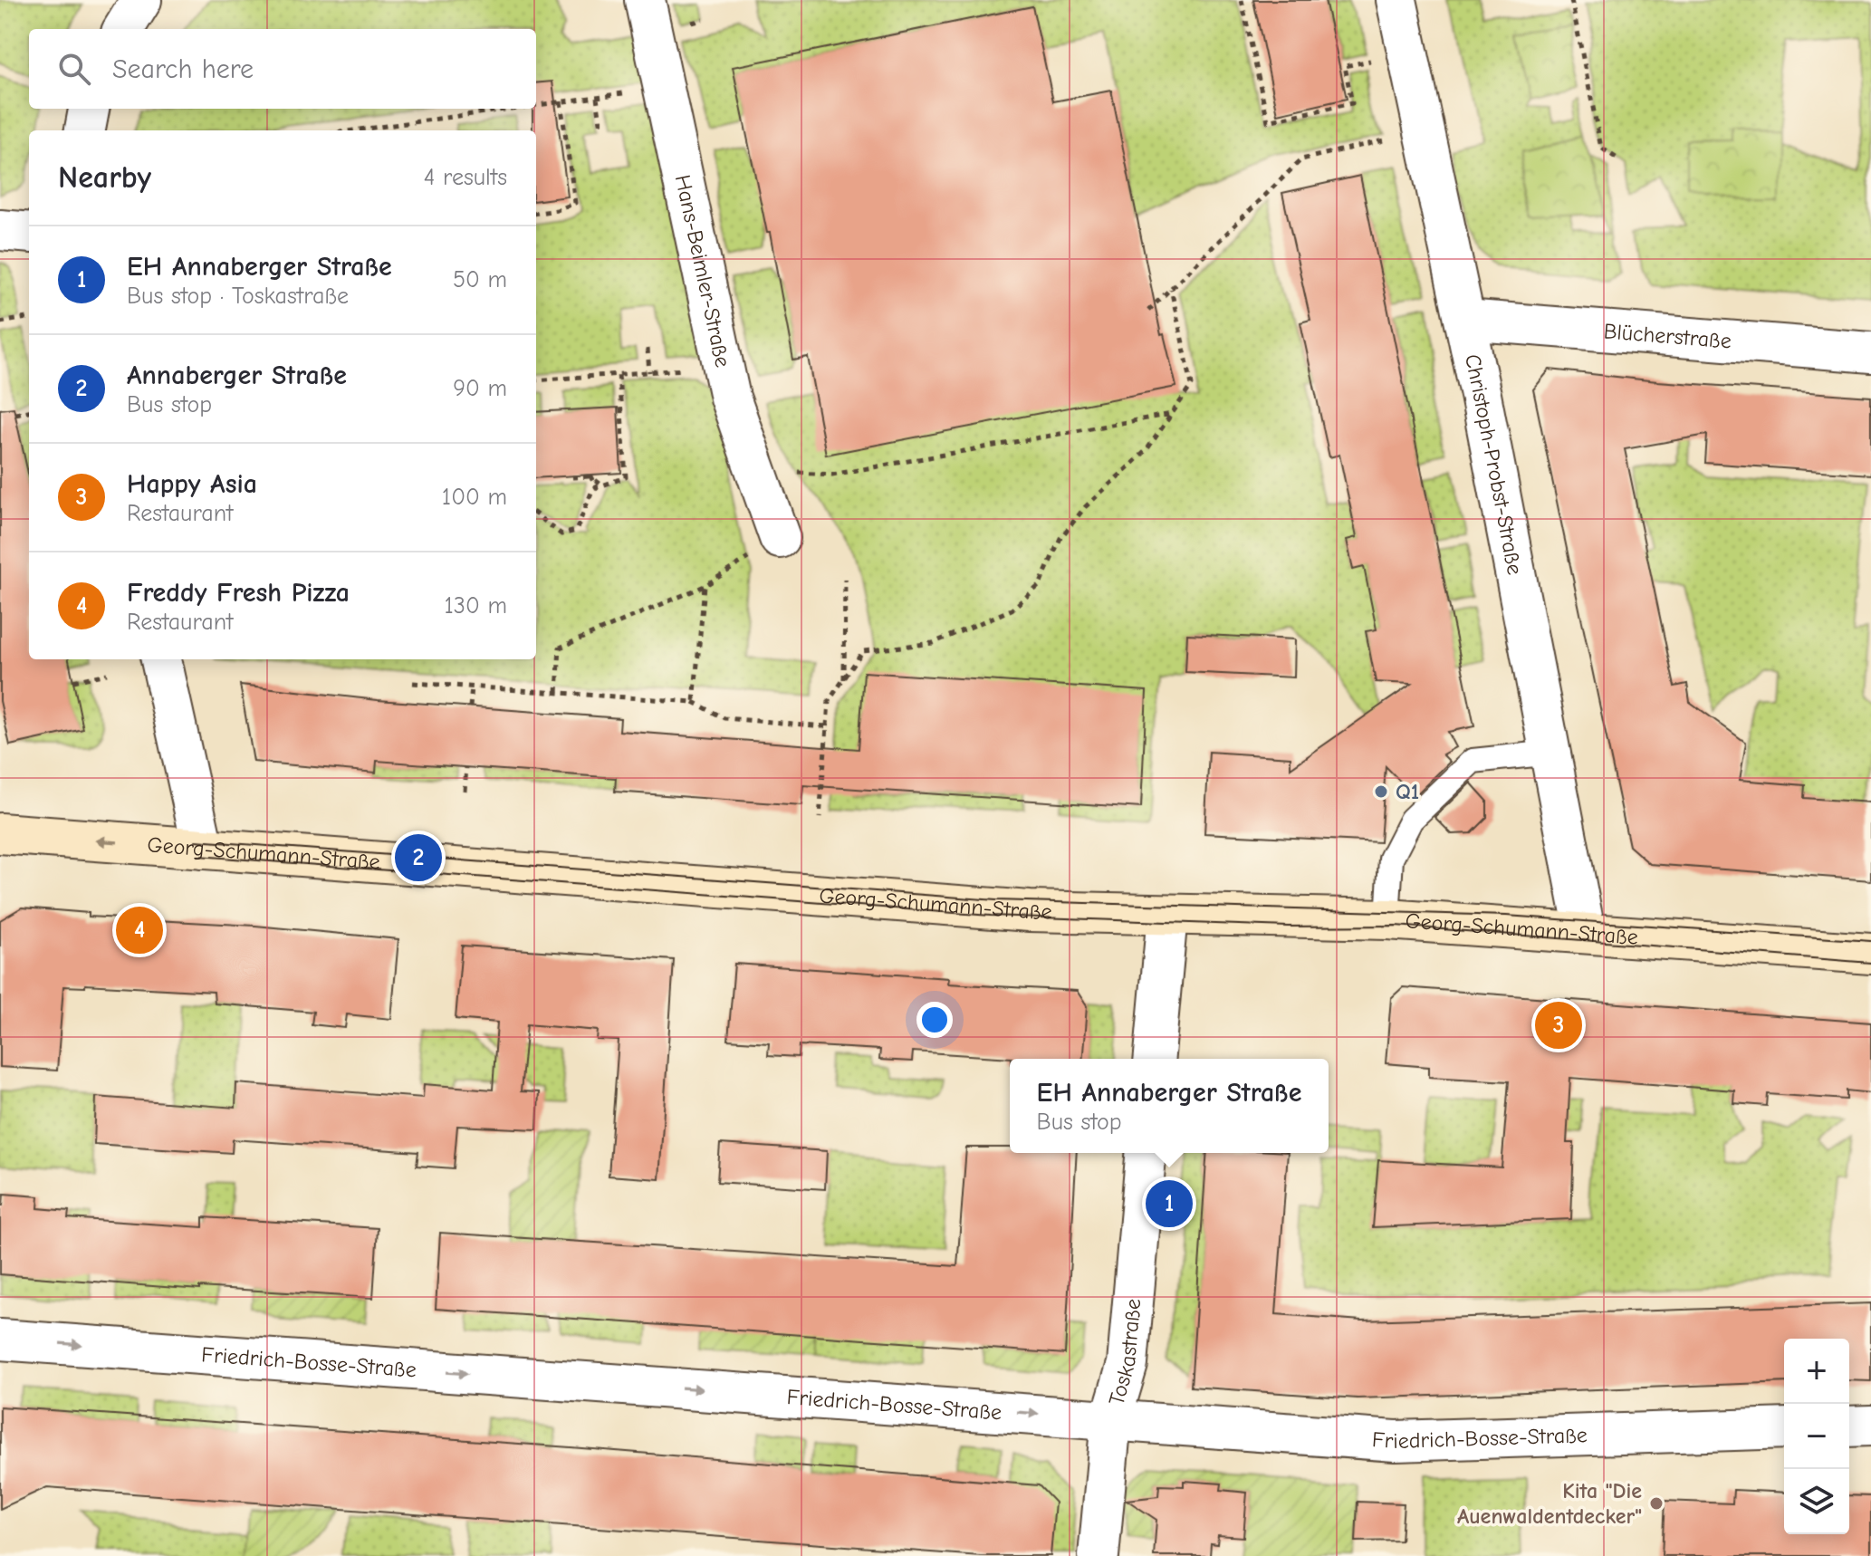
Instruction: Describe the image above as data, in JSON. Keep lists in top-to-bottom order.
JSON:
{
  "streets": {
    "main road": ["Georg-Schumann-Straße"],
    "street": [
      "Hans-Beimler-Straße",
      "Blücherstraße",
      "Christoph-Probst-Straße",
      "Toskastraße",
      "Friedrich-Bosse-Straße"
    ]
  },
  "crossings": [
    ["Blücherstraße", "Christoph-Probst-Straße"],
    ["Christoph-Probst-Straße", "Georg-Schumann-Straße"],
    ["Toskastraße", "Friedrich-Bosse-Straße"]
  ],
  "one_way": ["Friedrich-Bosse-Straße"],
  "places": ["Q1", "Kita \"Die Auenwaldentdecker\""],
  "page": {
    "search": "Search here",
    "heading": ["Nearby", "4 results"],
    "list": [
      {
        "mark": "1",
        "name": "EH Annaberger Straße",
        "note": "Bus stop · Toskastraße",
        "value": "50 m"
      },
      {
        "mark": "2",
        "name": "Annaberger Straße",
        "note": "Bus stop",
        "value": "90 m"
      },
      {
        "mark": "3",
        "name": "Happy Asia",
        "note": "Restaurant",
        "value": "100 m"
      },
      {
        "mark": "4",
        "name": "Freddy Fresh Pizza",
        "note": "Restaurant",
        "value": "130 m"
      }
    ],
    "pins": [
      "2",
      "4",
      "3",
      "1"
    ],
    "popup": ["EH Annaberger Straße", "Bus stop"],
    "map_buttons": ["+", "−"]
  }
}
